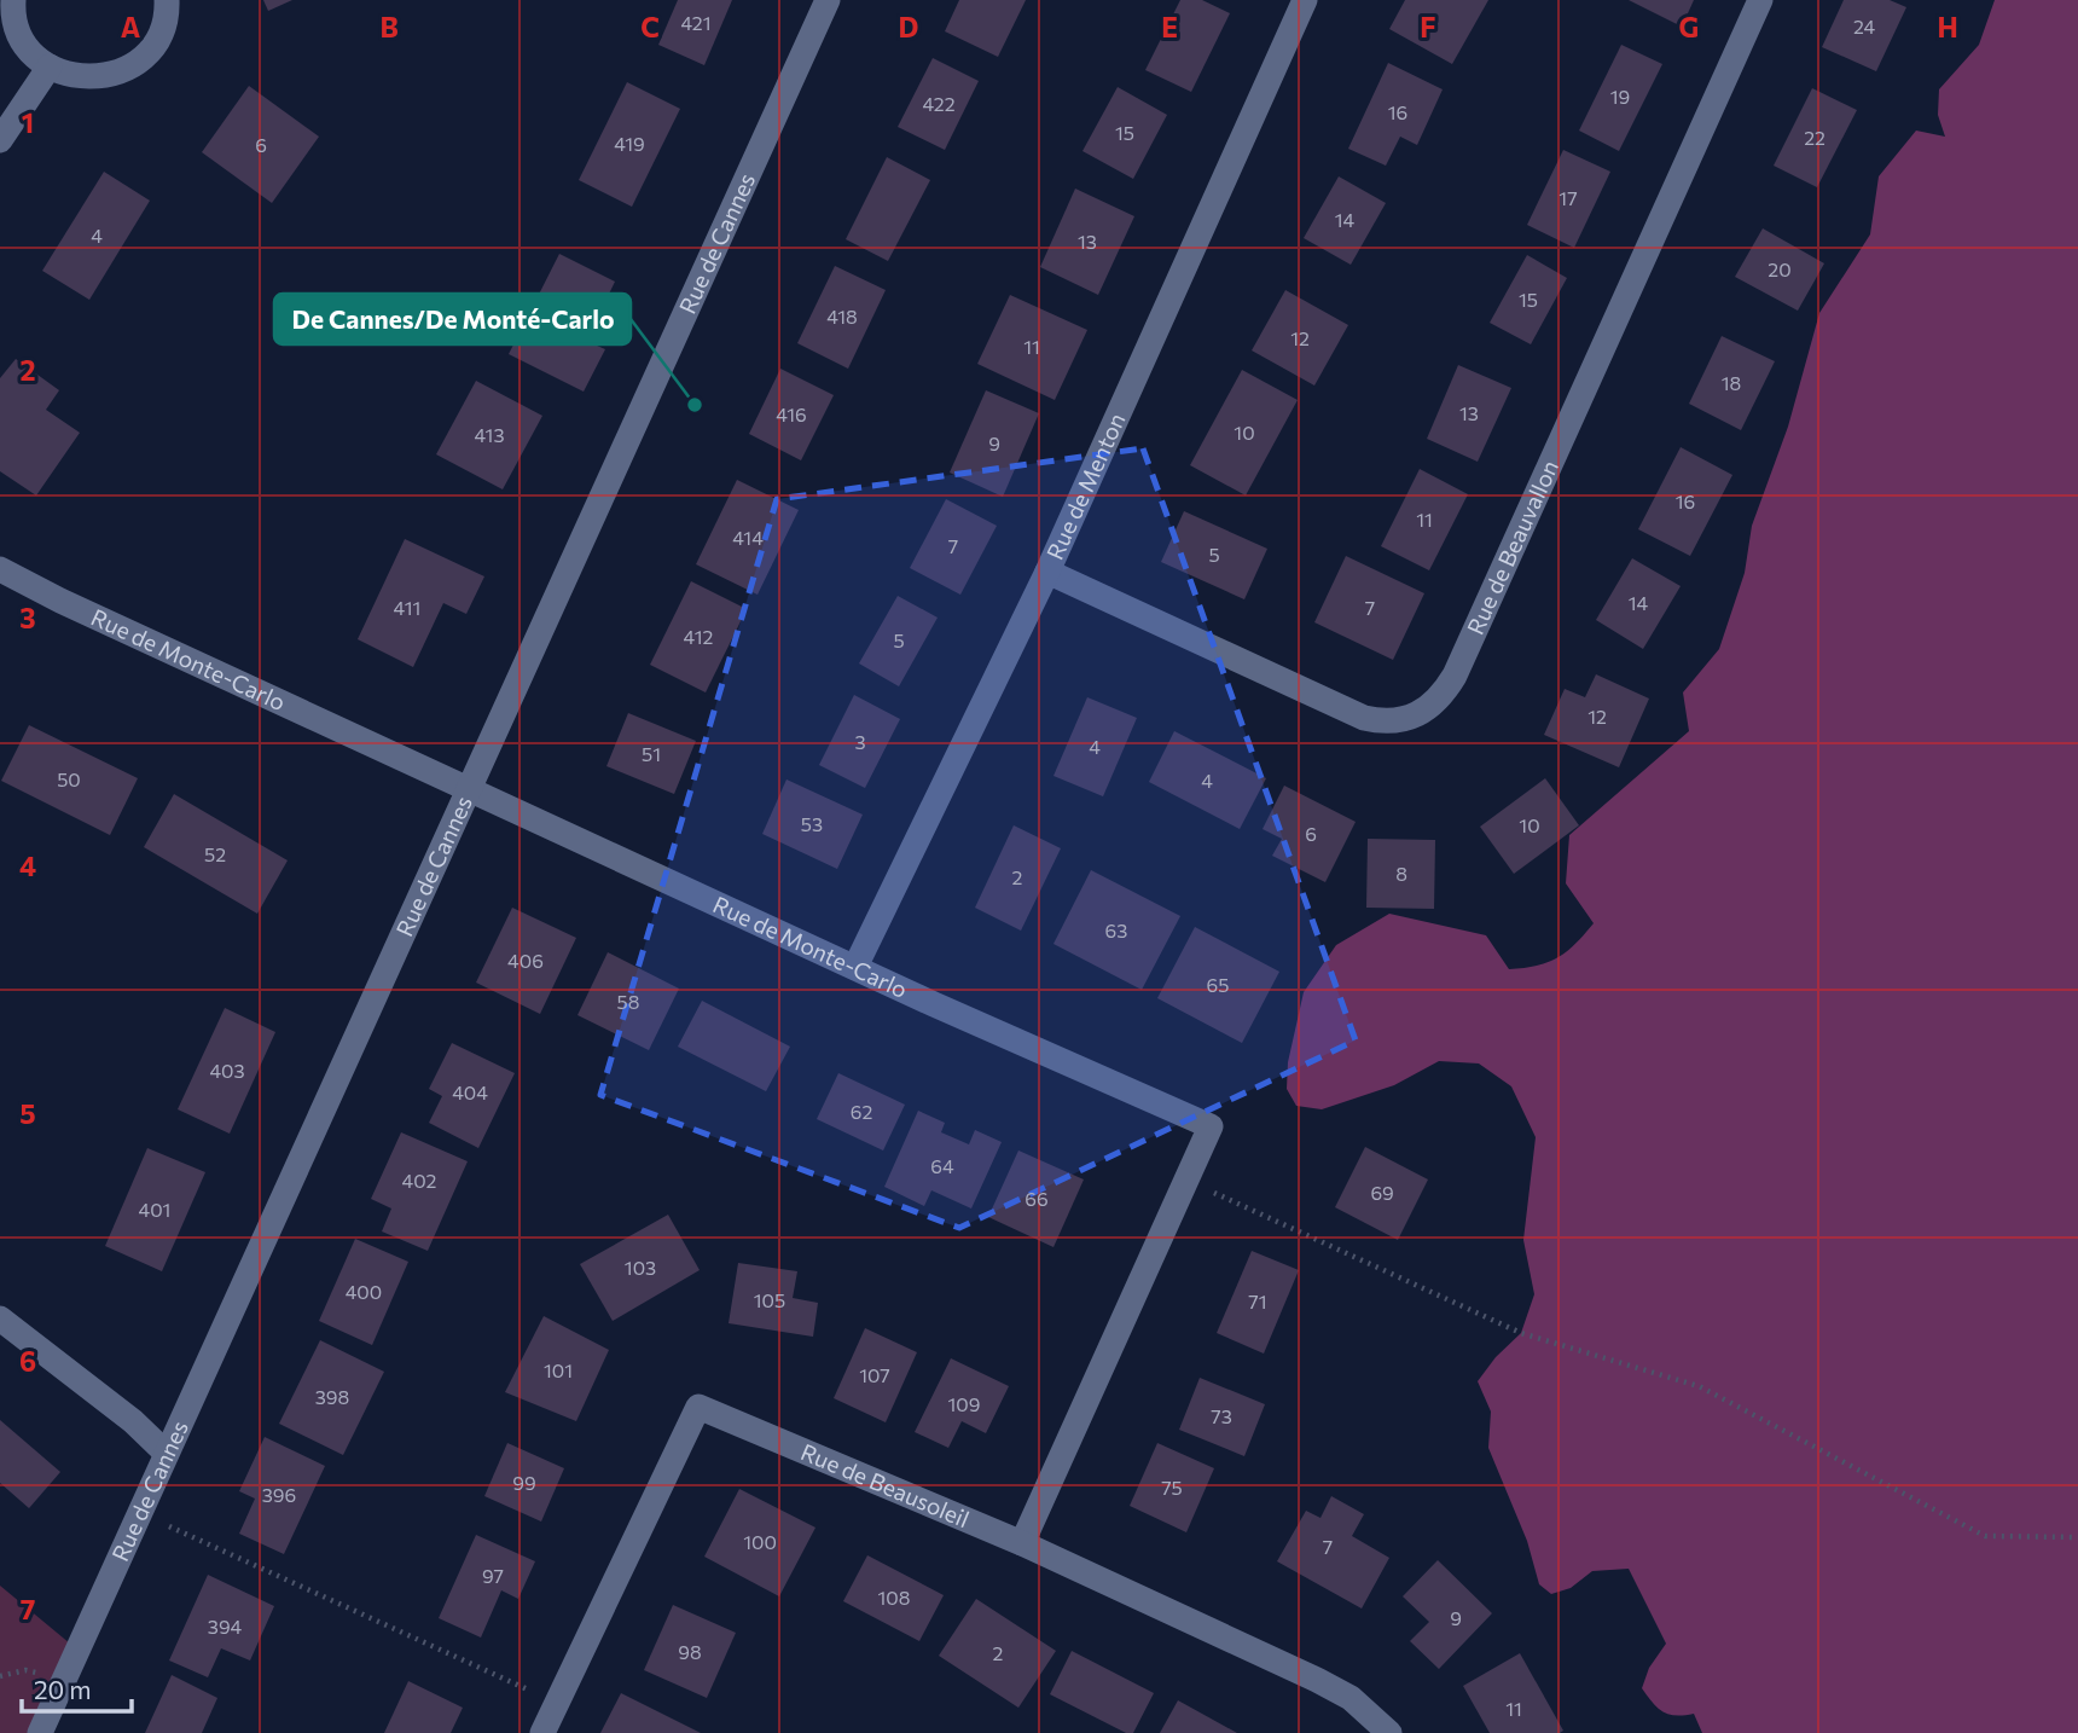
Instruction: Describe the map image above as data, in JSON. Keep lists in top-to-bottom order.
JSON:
{
  "streets": {
    "street": [
      "Rue de Cannes",
      "Rue de Menton",
      "Rue de Beauvallon",
      "Rue de Monte-Carlo",
      "Rue de Beausoleil"
    ]
  },
  "crossings": [
    ["Rue de Cannes", "Rue de Monte-Carlo"],
    ["Rue de Menton", "Rue de Beauvallon"],
    ["Rue de Menton", "Rue de Monte-Carlo"],
    ["Rue de Monte-Carlo", "Rue de Beausoleil"]
  ],
  "places": ["De Cannes/De Monté-Carlo"],
  "house_numbers": [
    "421",
    "24",
    "19",
    "422",
    "16",
    "15",
    "22",
    "419",
    "6",
    "17",
    "14",
    "4",
    "13",
    "20",
    "15",
    "418",
    "12",
    "11",
    "18",
    "13",
    "416",
    "10",
    "413",
    "9",
    "16",
    "11",
    "414",
    "7",
    "5",
    "14",
    "411",
    "7",
    "412",
    "5",
    "12",
    "3",
    "4",
    "51",
    "50",
    "4",
    "53",
    "10",
    "6",
    "52",
    "8",
    "2",
    "63",
    "406",
    "65",
    "58",
    "403",
    "404",
    "62",
    "64",
    "402",
    "69",
    "66",
    "401",
    "103",
    "400",
    "105",
    "71",
    "101",
    "107",
    "398",
    "109",
    "73",
    "99",
    "75",
    "396",
    "100",
    "7",
    "97",
    "108",
    "9",
    "394",
    "98",
    "2",
    "11"
  ],
  "scale_bar": "20 m",
  "grid": {
    "columns": [
      "A",
      "B",
      "C",
      "D",
      "E",
      "F",
      "G",
      "H"
    ],
    "rows": [
      "1",
      "2",
      "3",
      "4",
      "5",
      "6",
      "7"
    ]
  }
}
